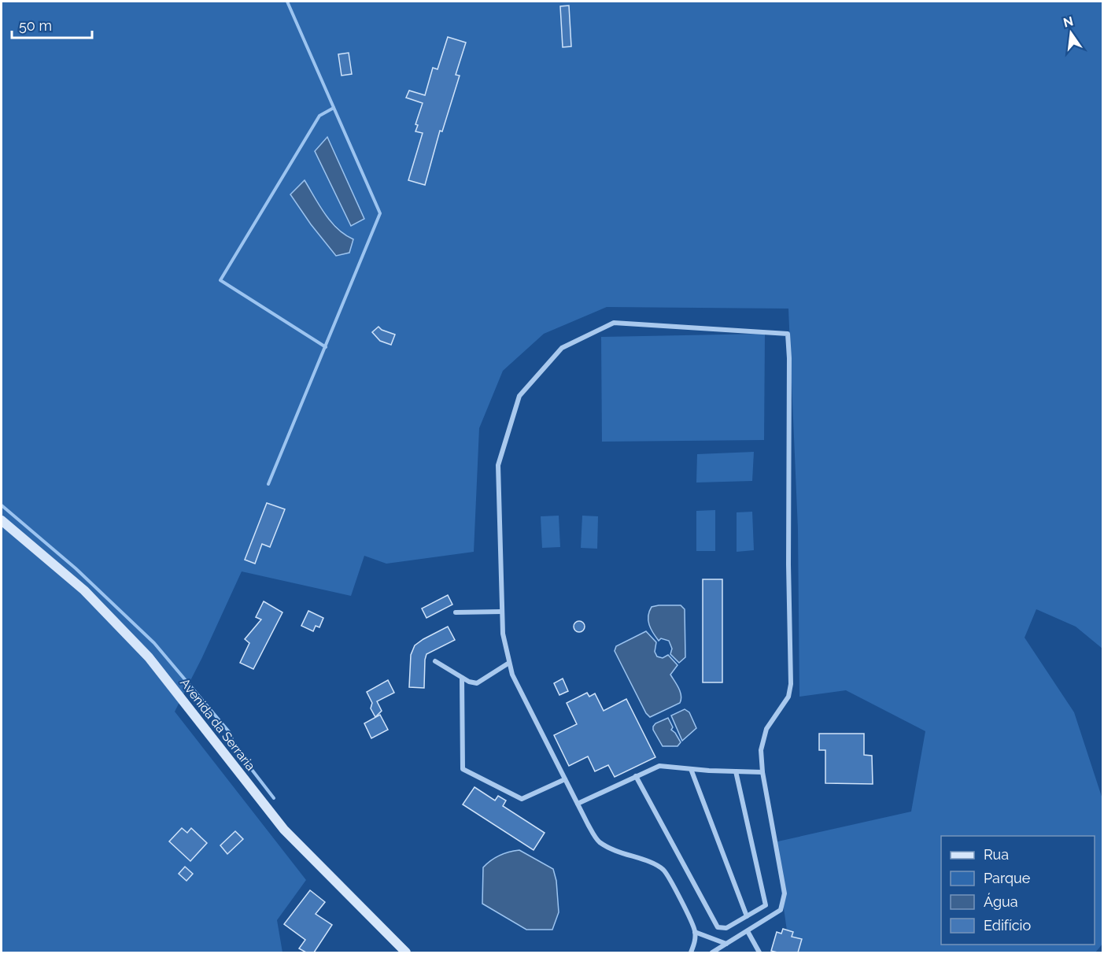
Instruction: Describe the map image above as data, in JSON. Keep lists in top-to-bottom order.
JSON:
{
  "streets": {
    "main road": ["Avenida da Serraria"]
  },
  "legend": [
    "Rua",
    "Parque",
    "Água",
    "Edifício"
  ],
  "scale_bar": "50 m",
  "north": "top"
}
